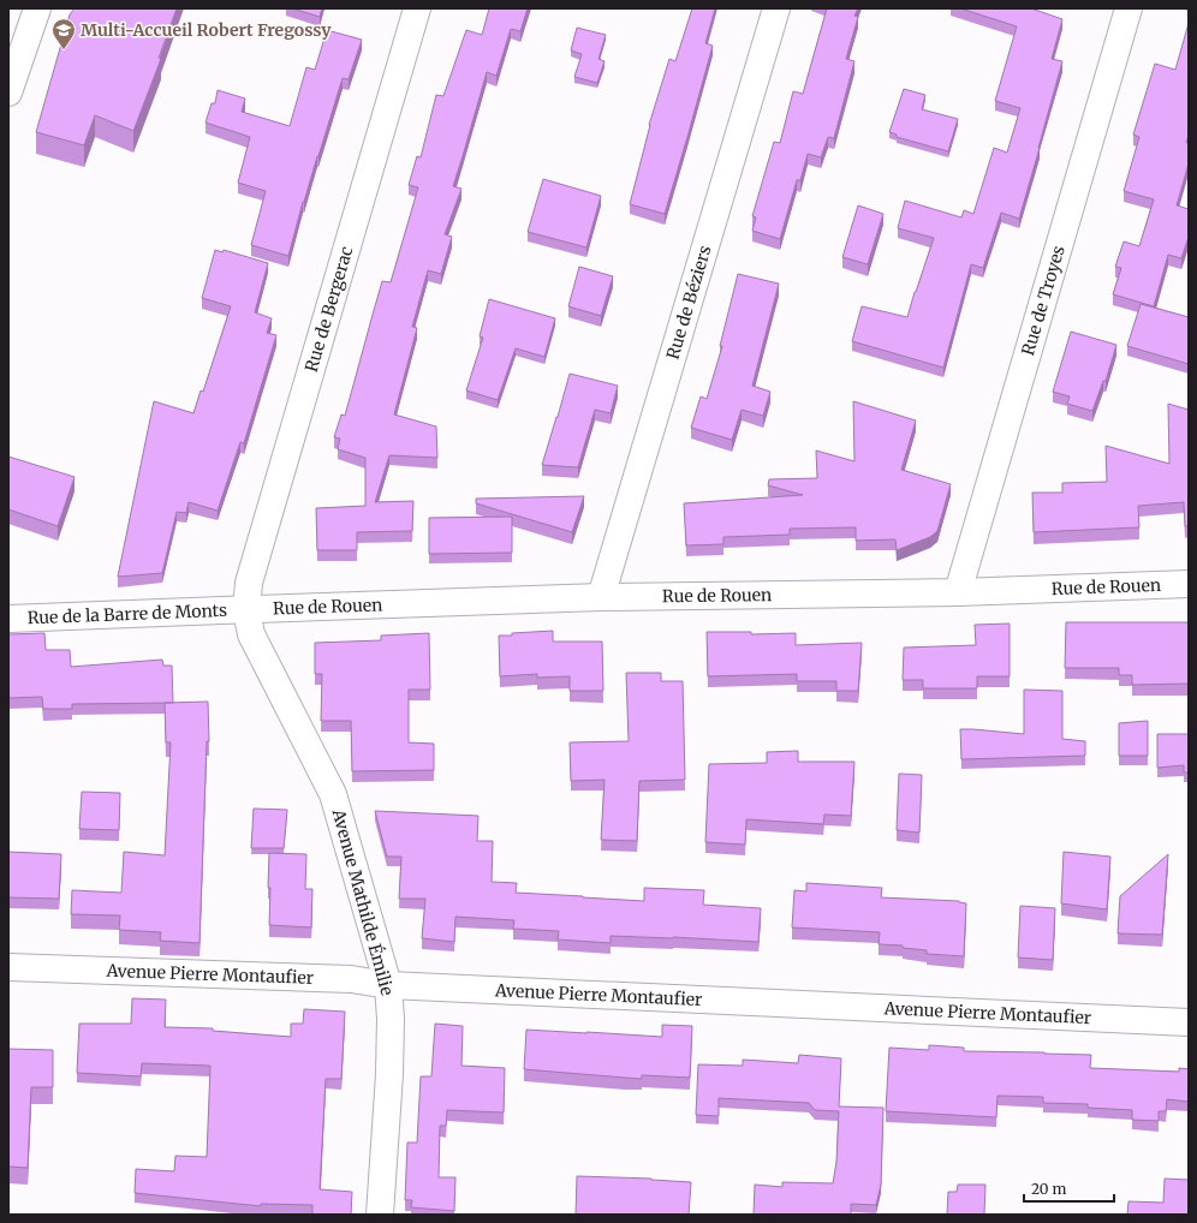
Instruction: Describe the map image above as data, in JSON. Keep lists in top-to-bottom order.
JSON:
{
  "streets": {
    "street": [
      "Rue de Troyes",
      "Rue de Béziers",
      "Rue de Bergerac",
      "Rue de Rouen",
      "Rue de la Barre de Monts",
      "Avenue Mathilde Émilie",
      "Avenue Pierre Montaufier"
    ]
  },
  "crossings": [
    ["Rue de Troyes", "Rue de Rouen"],
    ["Rue de Béziers", "Rue de Rouen"],
    ["Rue de Bergerac", "Rue de Rouen"],
    ["Rue de Bergerac", "Rue de la Barre de Monts"],
    ["Rue de Bergerac", "Avenue Mathilde Émilie"],
    ["Rue de Rouen", "Rue de la Barre de Monts"],
    ["Rue de Rouen", "Avenue Mathilde Émilie"],
    ["Rue de la Barre de Monts", "Avenue Mathilde Émilie"],
    ["Avenue Mathilde Émilie", "Avenue Pierre Montaufier"]
  ],
  "places": {
    "school or university": ["Multi-Accueil Robert Fregossy"]
  },
  "scale_bar": "20 m"
}
